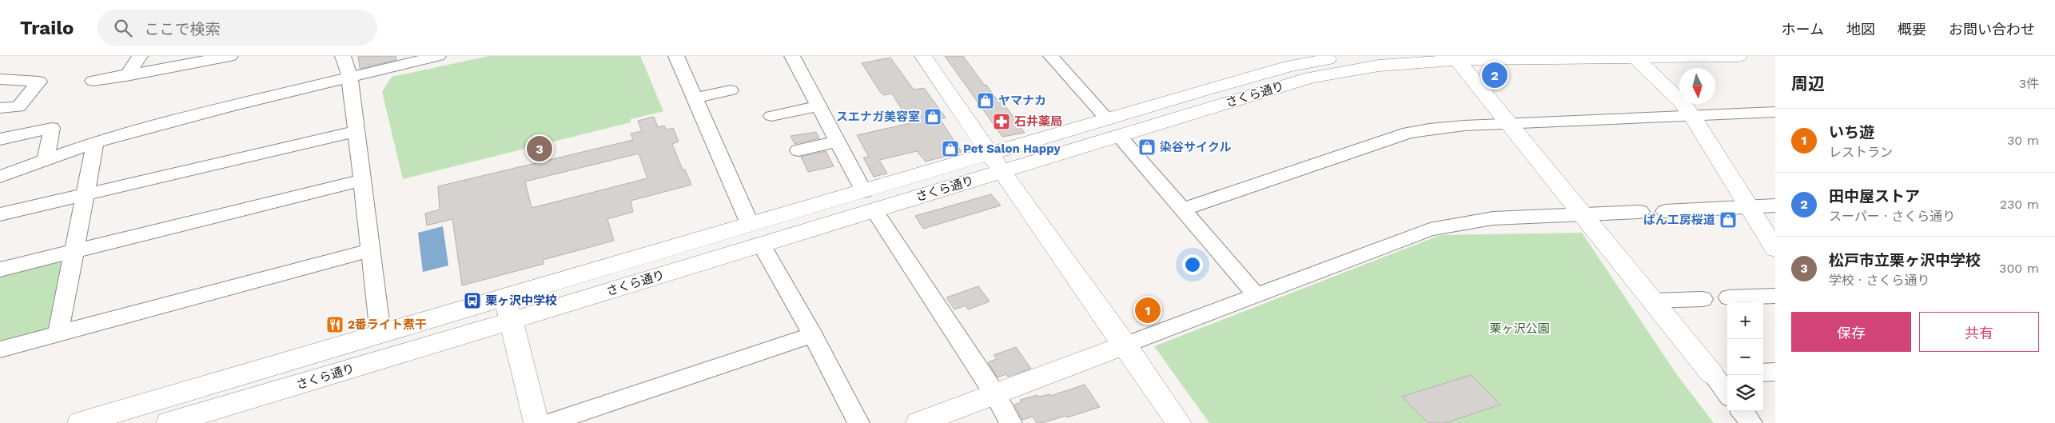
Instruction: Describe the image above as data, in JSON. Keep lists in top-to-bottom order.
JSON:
{
  "streets": {
    "street": ["さくら通り"]
  },
  "parks": ["栗ヶ沢公園"],
  "places": {
    "shop": [
      "ヤマナカ",
      "スエナガ美容室",
      "染谷サイクル",
      "Pet Salon Happy",
      "ぱん工房桜道"
    ],
    "pharmacy": ["石井薬局"],
    "bus stop": ["栗ヶ沢中学校"],
    "restaurant": ["2番ライト煮干"]
  },
  "north": "bottom",
  "page": {
    "header": "Trailo",
    "search": "ここで検索",
    "nav": [
      "ホーム",
      "地図",
      "概要",
      "お問い合わせ"
    ],
    "heading": ["周辺", "3件"],
    "pins": ["2", "3", "1"],
    "list": [
      {
        "mark": "1",
        "name": "いち遊",
        "note": "レストラン",
        "value": "30 m"
      },
      {
        "mark": "2",
        "name": "田中屋ストア",
        "note": "スーパー · さくら通り",
        "value": "230 m"
      },
      {
        "mark": "3",
        "name": "松戸市立栗ヶ沢中学校",
        "note": "学校 · さくら通り",
        "value": "300 m"
      }
    ],
    "buttons": ["保存", "共有"],
    "map_buttons": ["+", "−"]
  }
}
